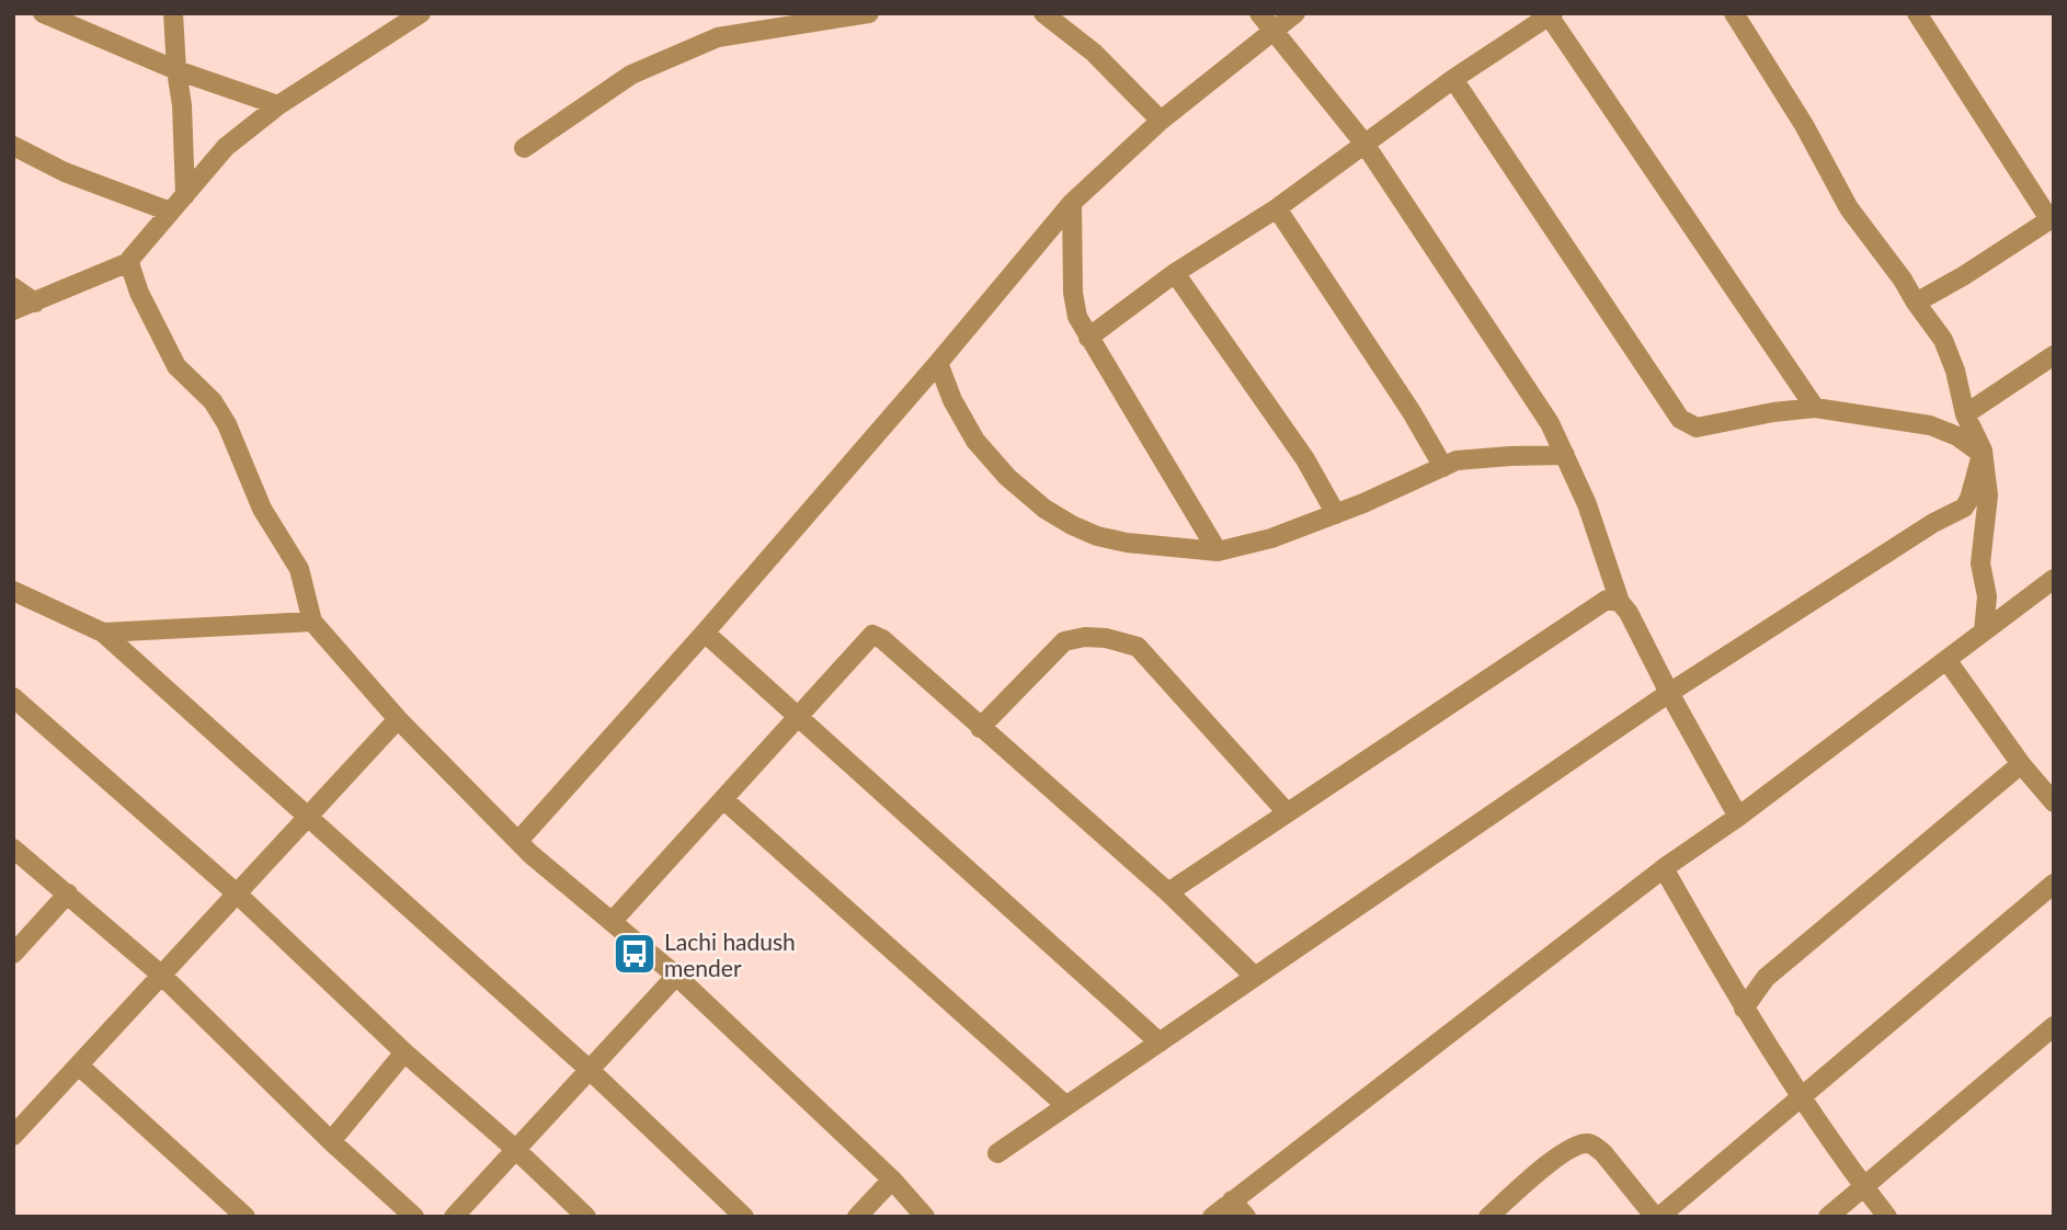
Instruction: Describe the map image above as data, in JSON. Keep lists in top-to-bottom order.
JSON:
{
  "places": {
    "bus stop": ["Lachi hadush mender"]
  }
}
